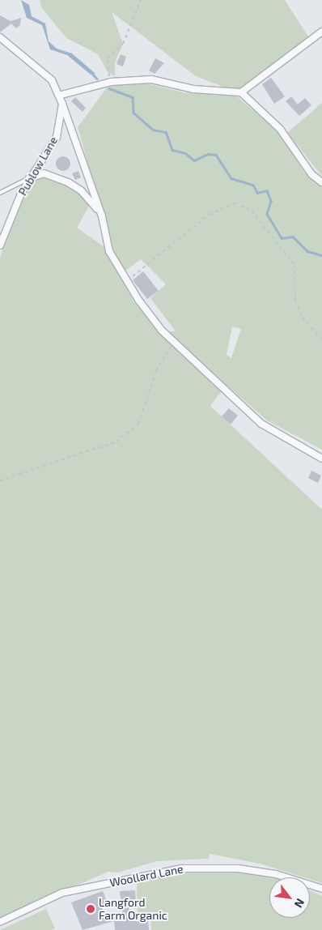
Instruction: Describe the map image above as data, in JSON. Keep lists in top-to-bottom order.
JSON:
{
  "streets": {
    "street": ["Publow Lane", "Woollard Lane"]
  },
  "places": ["Langford Farm Organic"],
  "north": "bottom right"
}
